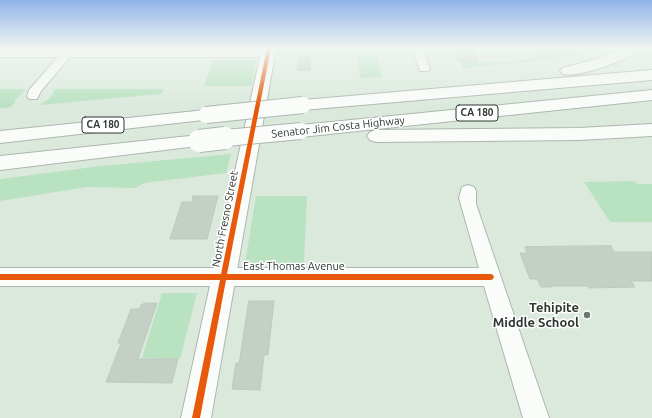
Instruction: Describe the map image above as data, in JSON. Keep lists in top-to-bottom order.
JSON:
{
  "streets": {
    "highway": ["CA 180", "Senator Jim Costa Highway"],
    "main road": ["North Fresno Street"],
    "street": ["East Thomas Avenue"]
  },
  "crossings": [
    ["CA 180", "Senator Jim Costa Highway"],
    ["North Fresno Street", "East Thomas Avenue"]
  ],
  "places": ["Tehipite Middle School"]
}
